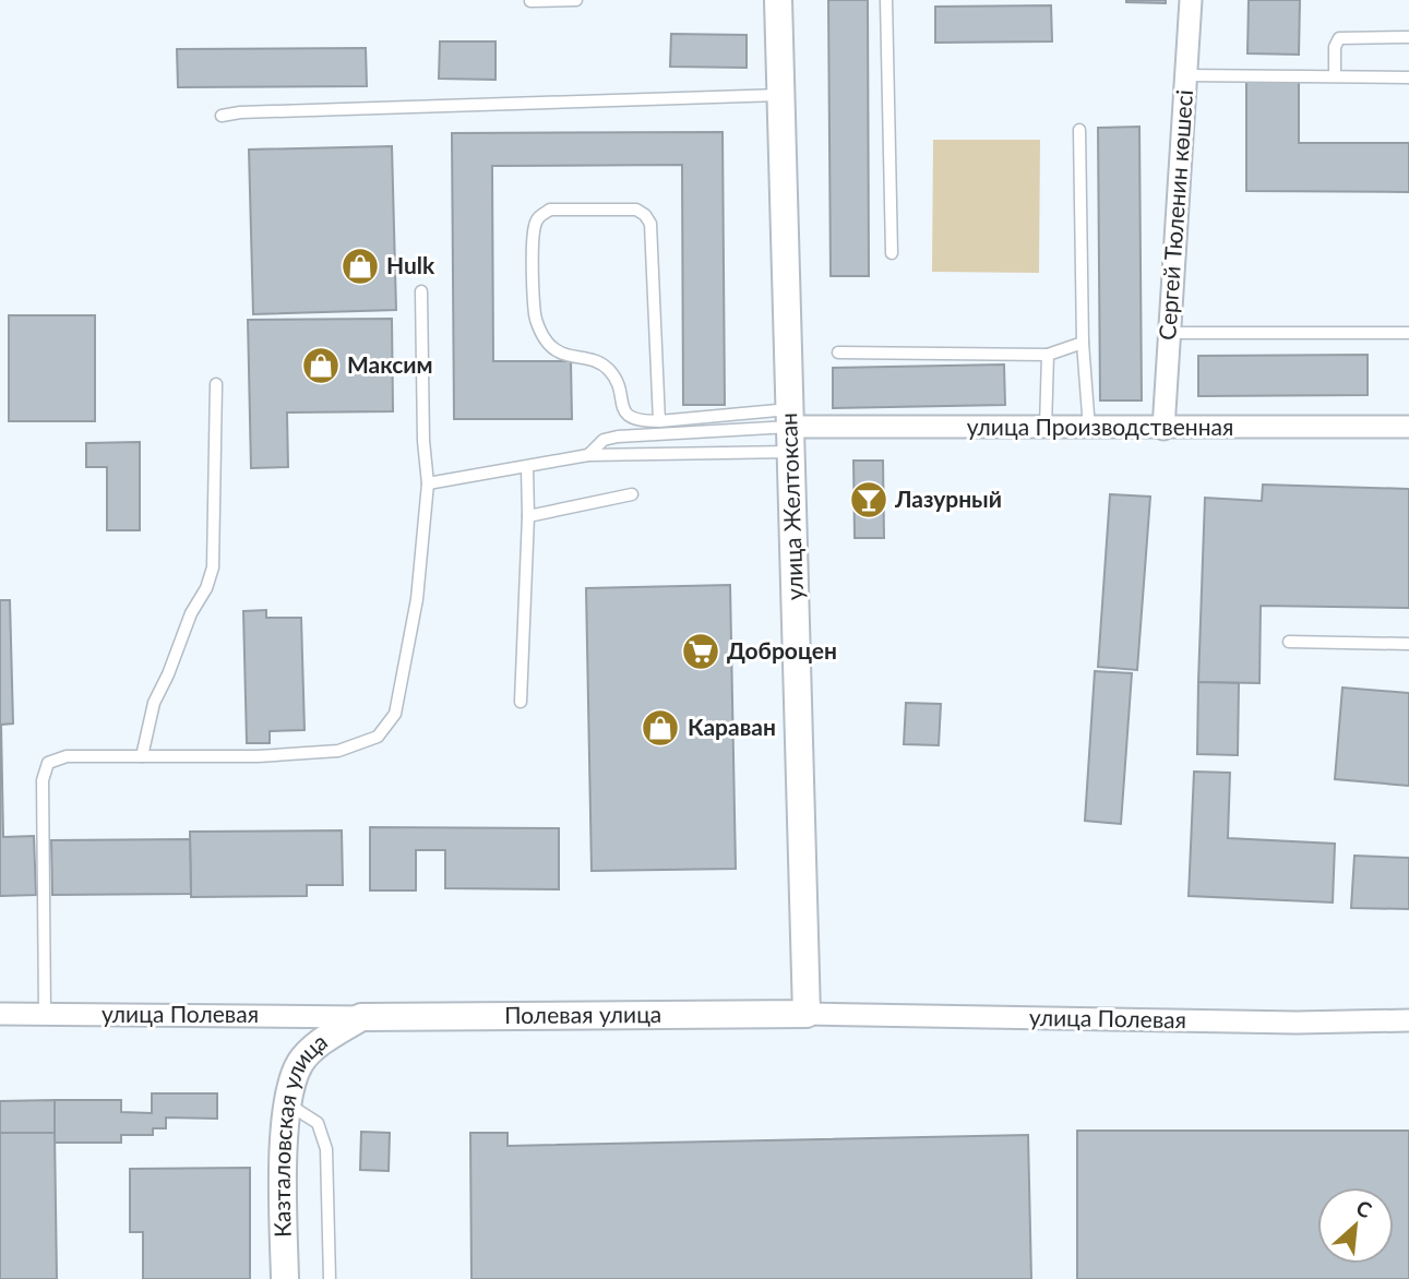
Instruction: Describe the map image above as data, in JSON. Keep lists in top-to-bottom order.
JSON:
{
  "streets": {
    "street": [
      "Сергей Тюленин көшесі",
      "улица Производственная",
      "улица Желтоксан",
      "улица Полевая",
      "Полевая улица",
      "Казталовская улица"
    ]
  },
  "crossings": [
    ["Сергей Тюленин көшесі", "улица Производственная"],
    ["улица Производственная", "улица Желтоксан"],
    ["улица Желтоксан", "улица Полевая"],
    ["улица Желтоксан", "Полевая улица"],
    ["улица Полевая", "Полевая улица"],
    ["улица Полевая", "Казталовская улица"],
    ["Полевая улица", "Казталовская улица"]
  ],
  "places": {
    "shop": ["Hulk", "Максим", "Караван"],
    "bar": ["Лазурный"],
    "supermarket": ["Доброцен"]
  },
  "north": "top right"
}
